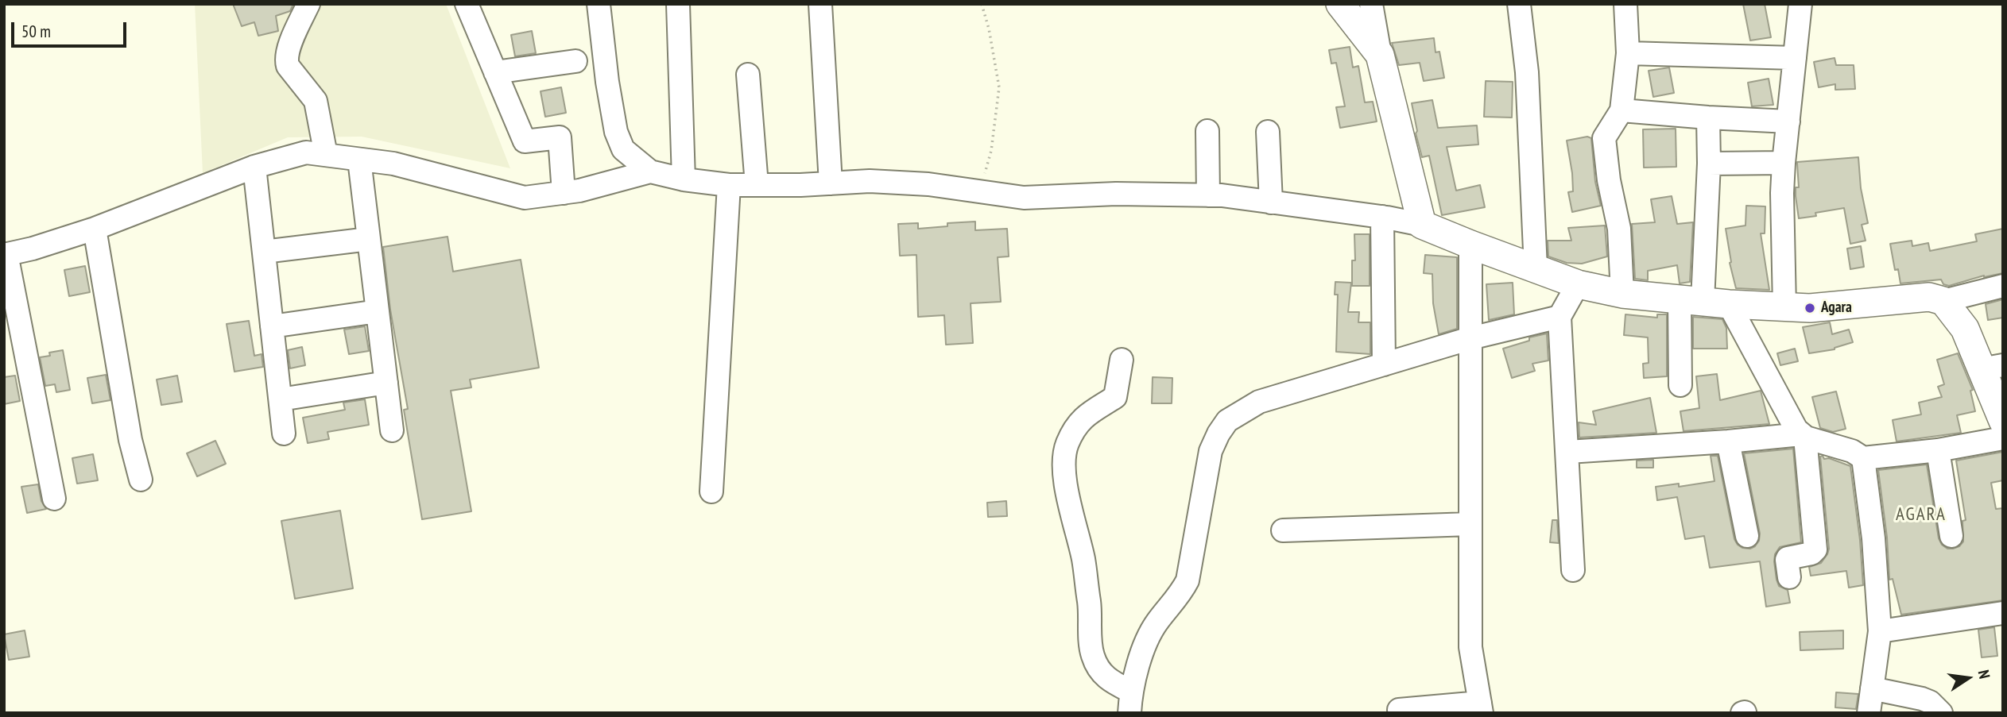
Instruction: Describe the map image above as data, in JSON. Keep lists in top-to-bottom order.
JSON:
{
  "districts": ["AGARA"],
  "places": ["Agara"],
  "scale_bar": "50 m",
  "north": "right"
}
